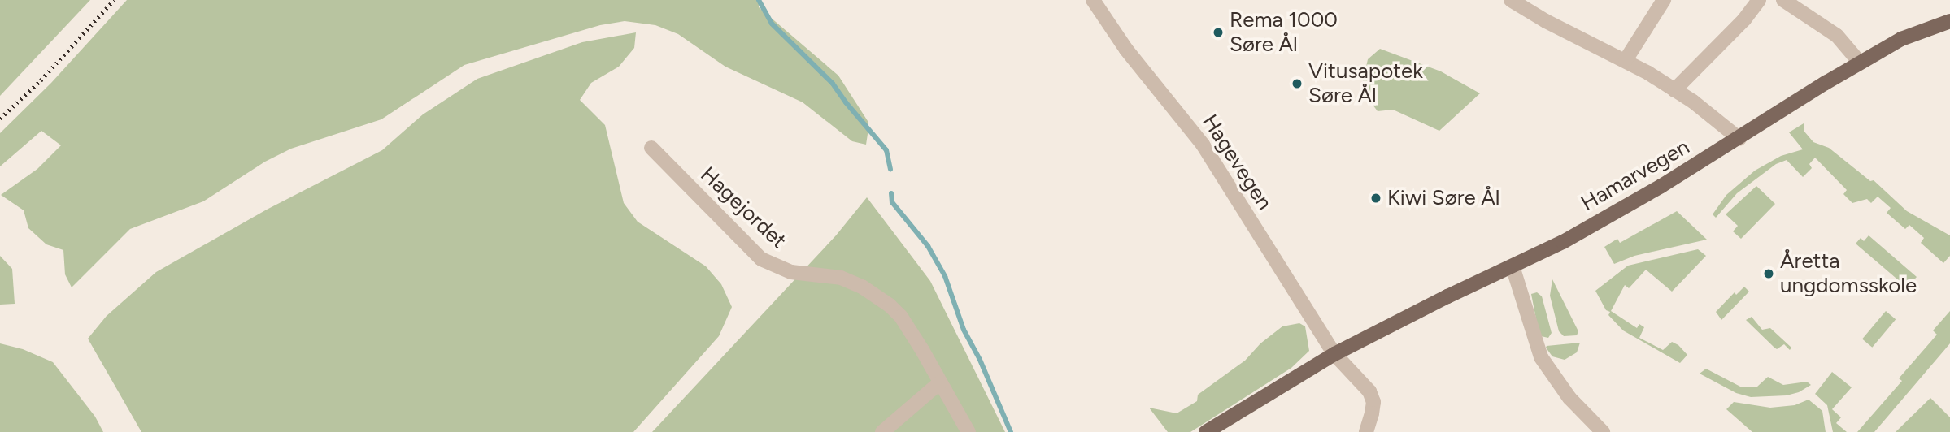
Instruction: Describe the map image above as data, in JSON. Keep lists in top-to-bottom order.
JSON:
{
  "streets": {
    "main road": ["Hamarvegen"],
    "street": ["Hagevegen", "Hagejordet"]
  },
  "crossings": [
    ["Hagevegen", "Hamarvegen"]
  ],
  "places": [
    "Rema 1000 Søre Ål",
    "Vitusapotek Søre Ål",
    "Kiwi Søre Ål",
    "Åretta ungdomsskole"
  ]
}
